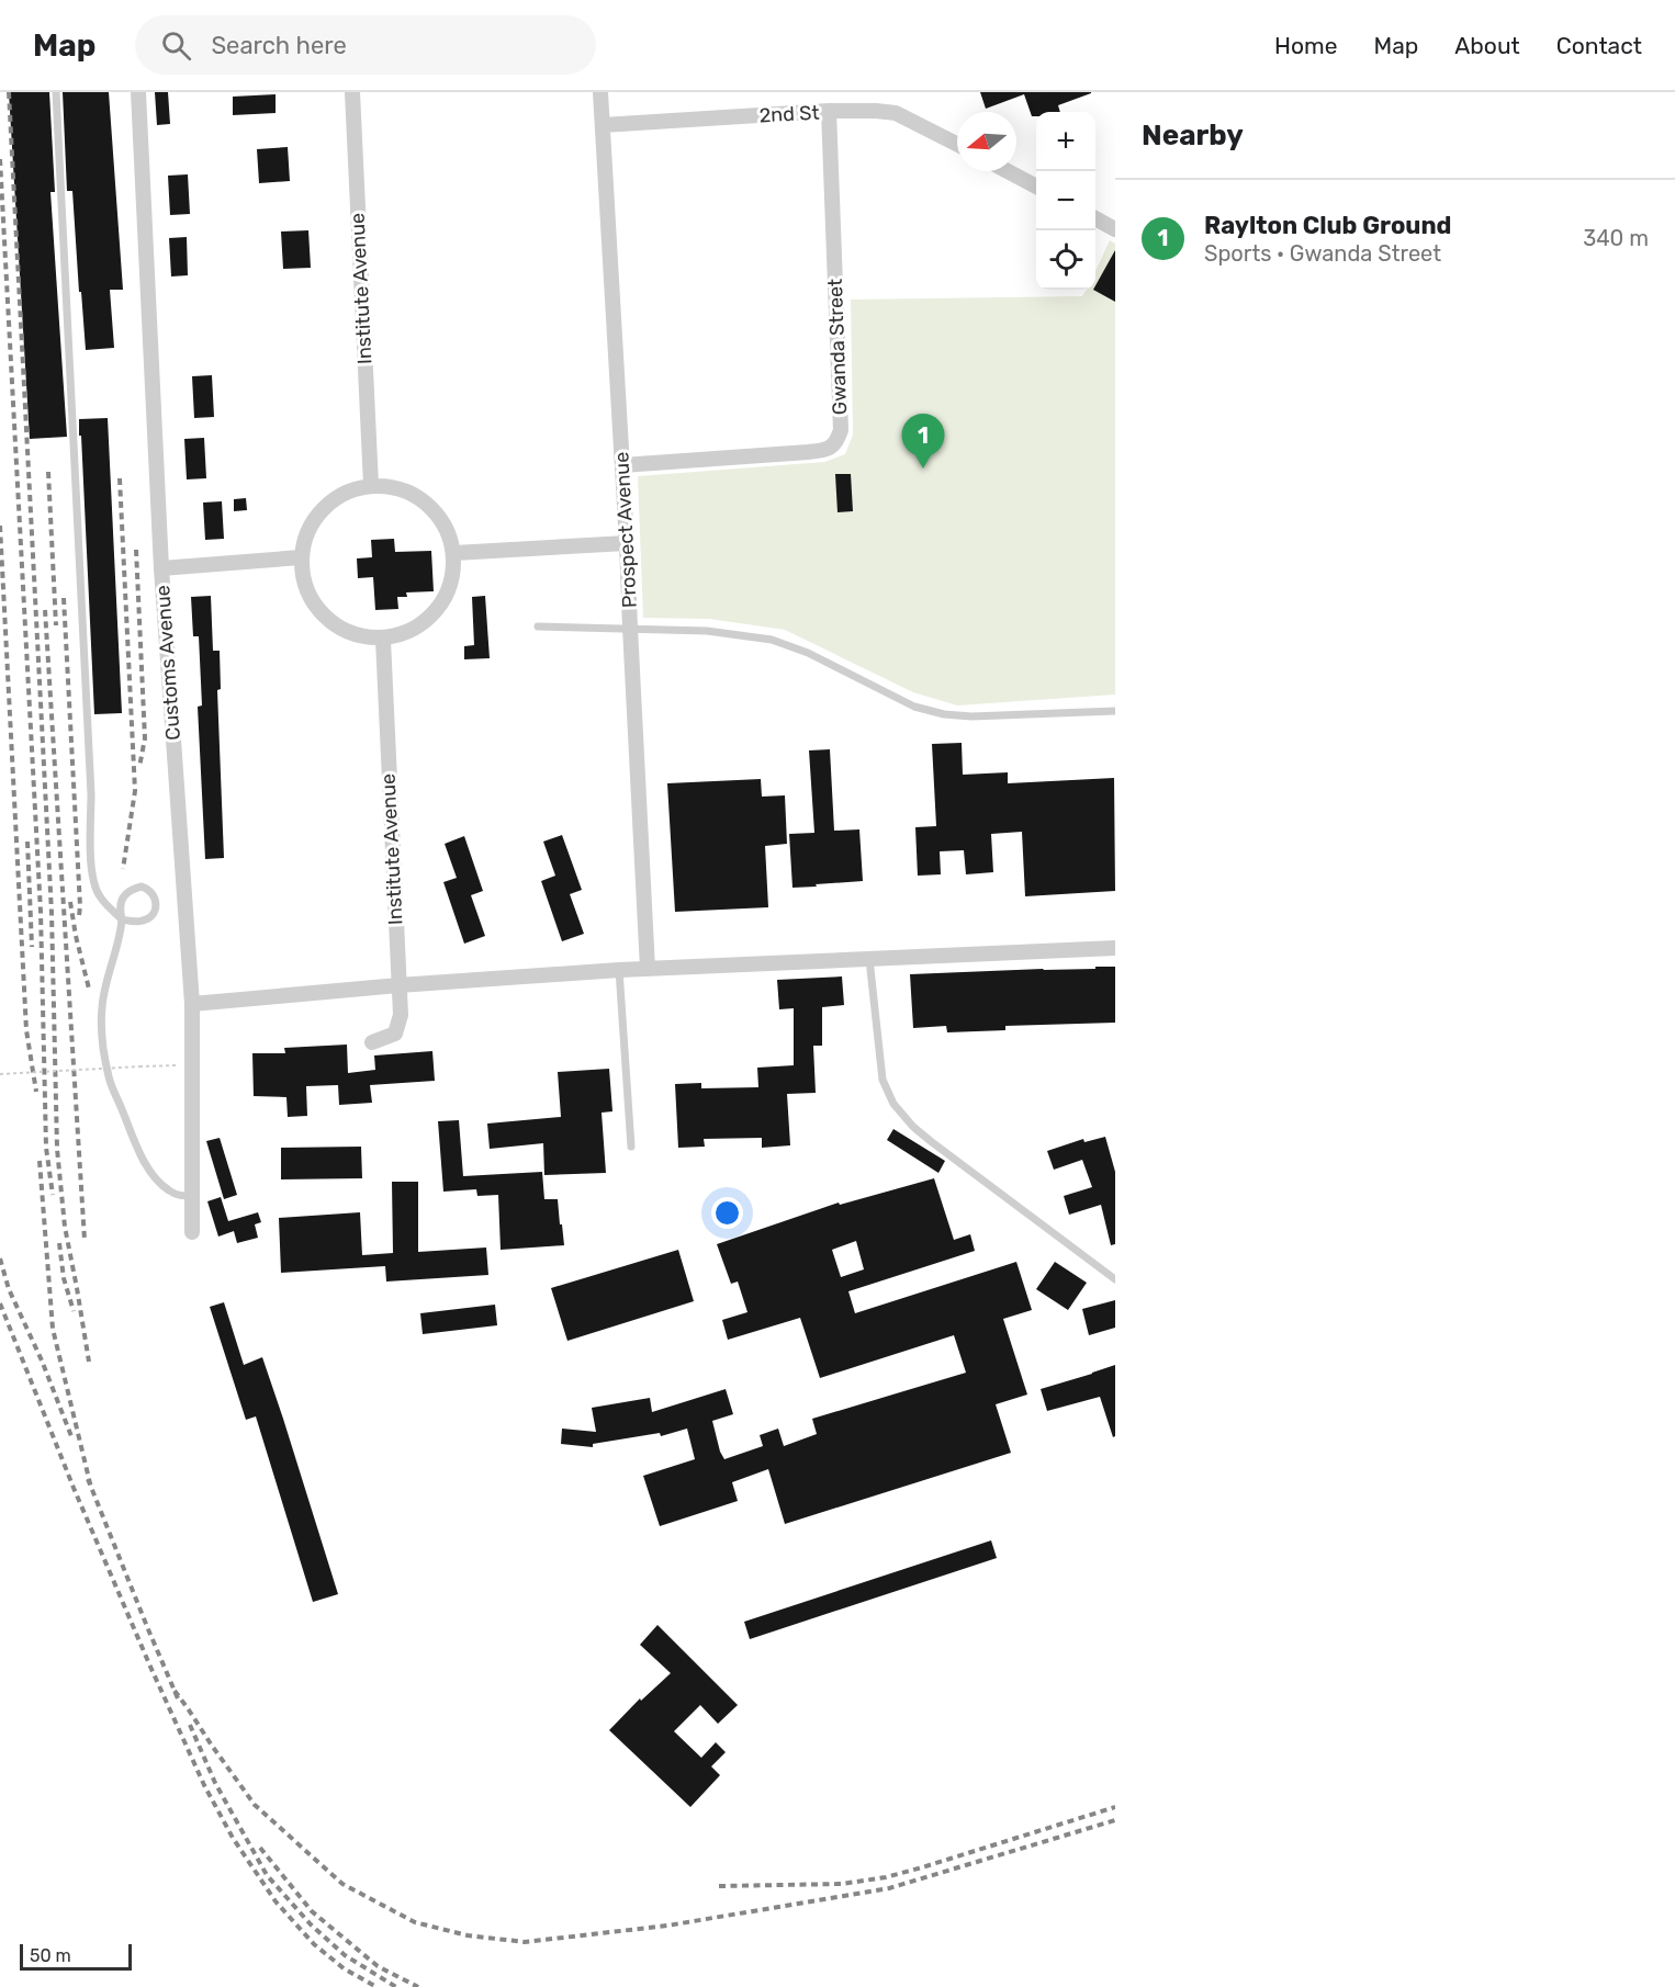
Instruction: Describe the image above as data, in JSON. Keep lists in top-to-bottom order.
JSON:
{
  "streets": {
    "street": [
      "2nd St",
      "Institute Avenue",
      "Gwanda Street",
      "Prospect Avenue",
      "Customs Avenue"
    ]
  },
  "crossings": [
    ["2nd St", "Gwanda Street"],
    ["2nd St", "Prospect Avenue"],
    ["Gwanda Street", "Prospect Avenue"]
  ],
  "scale_bar": "50 m",
  "north": "left",
  "page": {
    "header": "Map",
    "search": "Search here",
    "nav": [
      "Home",
      "Map",
      "About",
      "Contact"
    ],
    "heading": "Nearby",
    "map_buttons": ["+", "−"],
    "list": [
      {
        "mark": "1",
        "name": "Raylton Club Ground",
        "note": "Sports · Gwanda Street",
        "value": "340 m"
      }
    ],
    "pins": "1",
    "scale": "50 m"
  }
}
